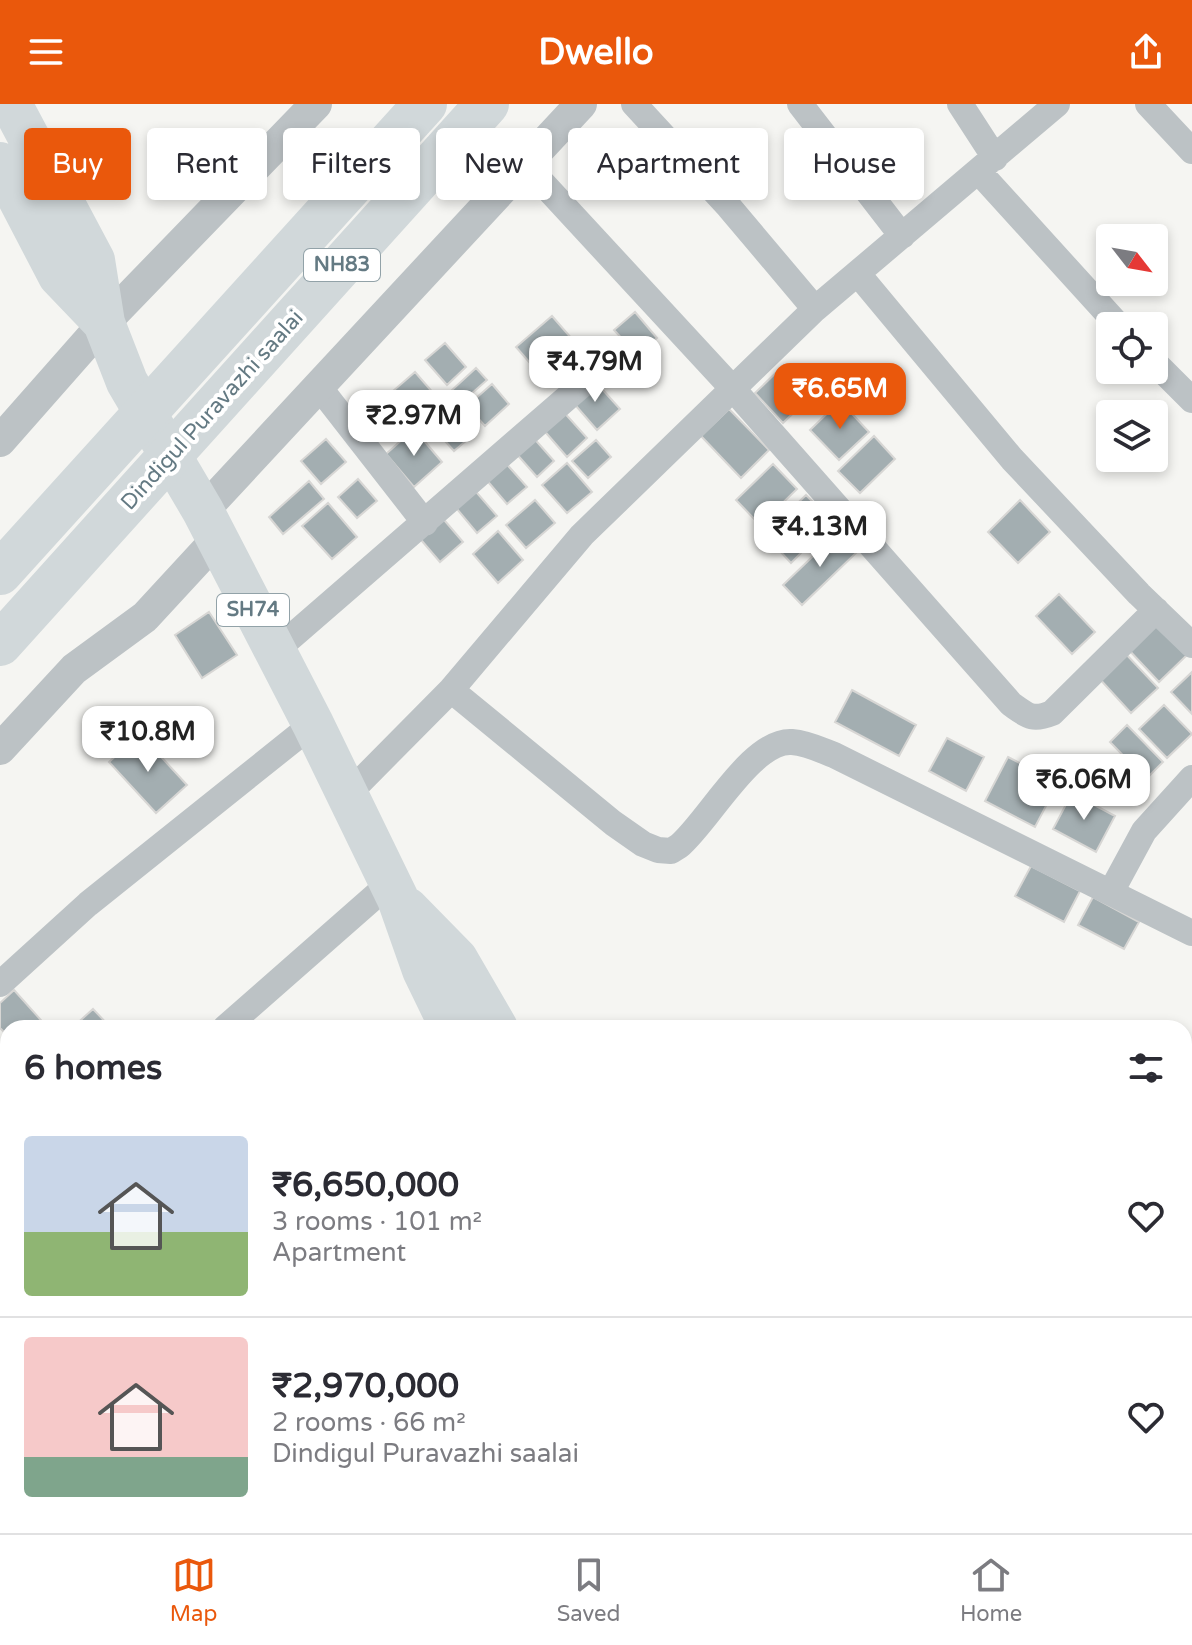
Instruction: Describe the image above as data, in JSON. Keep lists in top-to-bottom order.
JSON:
{
  "streets": {
    "highway": ["NH83", "Dindigul Puravazhi saalai"],
    "main road": ["SH74"]
  },
  "north": "bottom right",
  "page": {
    "header": "Dwello",
    "chip": [
      "Buy",
      "Rent",
      "Filters",
      "New",
      "Apartment",
      "House"
    ],
    "price": [
      "₹4.79M",
      "₹6.65M",
      "₹2.97M",
      "₹4.13M",
      "₹10.8M",
      "₹6.06M"
    ],
    "heading": "6 homes",
    "list": [
      {
        "name": "₹6,650,000",
        "note": "3 rooms · 101 m² · Apartment"
      },
      {
        "name": "₹2,970,000",
        "note": "2 rooms · 66 m² · Dindigul Puravazhi saalai"
      }
    ],
    "tabs": ["Map", "Saved", "Home"]
  }
}
